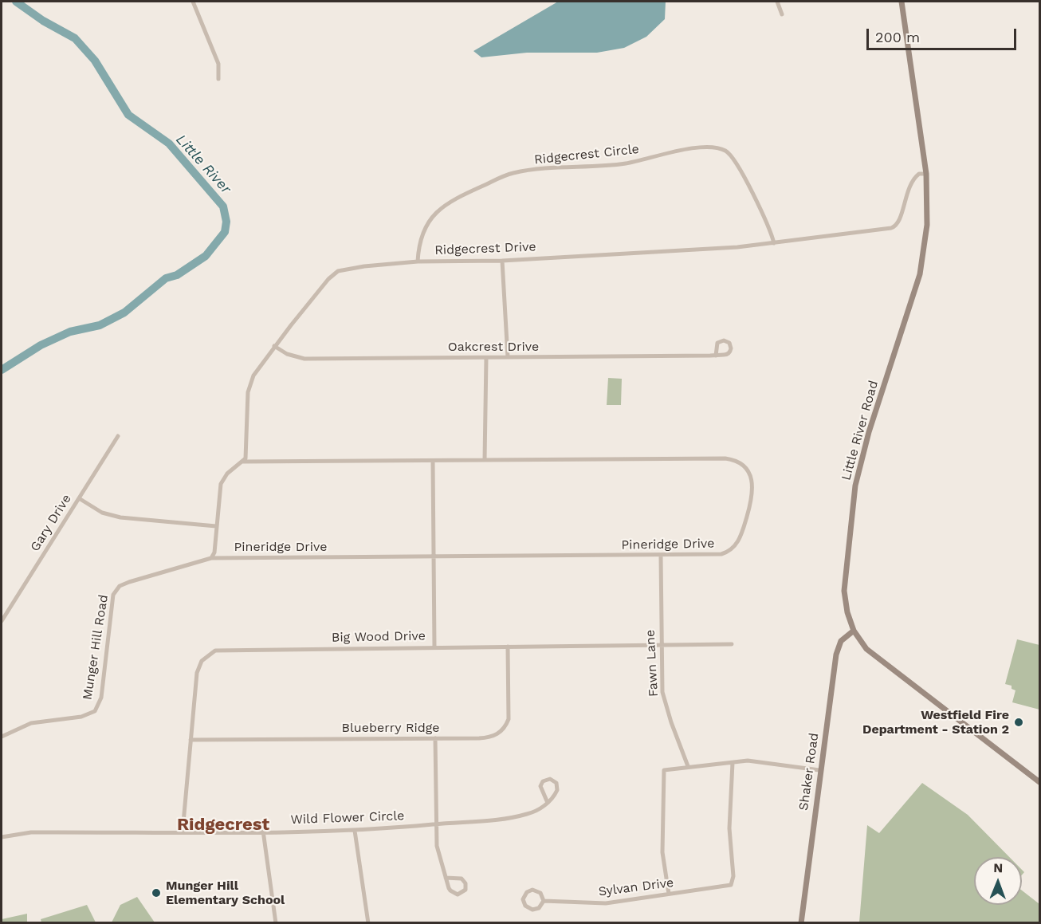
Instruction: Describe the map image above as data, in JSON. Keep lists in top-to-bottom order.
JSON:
{
  "streets": {
    "main road": ["Little River Road", "Shaker Road"],
    "street": [
      "Ridgecrest Circle",
      "Ridgecrest Drive",
      "Oakcrest Drive",
      "Gary Drive",
      "Pineridge Drive",
      "Big Wood Drive",
      "Munger Hill Road",
      "Fawn Lane",
      "Blueberry Ridge",
      "Wild Flower Circle",
      "Sylvan Drive"
    ]
  },
  "crossings": [
    ["Ridgecrest Circle", "Ridgecrest Drive"],
    ["Ridgecrest Drive", "Oakcrest Drive"],
    ["Ridgecrest Drive", "Little River Road"],
    ["Ridgecrest Drive", "Pineridge Drive"],
    ["Little River Road", "Shaker Road"],
    ["Pineridge Drive", "Munger Hill Road"],
    ["Pineridge Drive", "Fawn Lane"],
    ["Big Wood Drive", "Fawn Lane"],
    ["Big Wood Drive", "Blueberry Ridge"],
    ["Big Wood Drive", "Wild Flower Circle"]
  ],
  "districts": ["Ridgecrest"],
  "water": ["Little River"],
  "places": ["Westfield Fire Department - Station 2", "Munger Hill Elementary School"],
  "scale_bar": "200 m",
  "north": "top"
}
